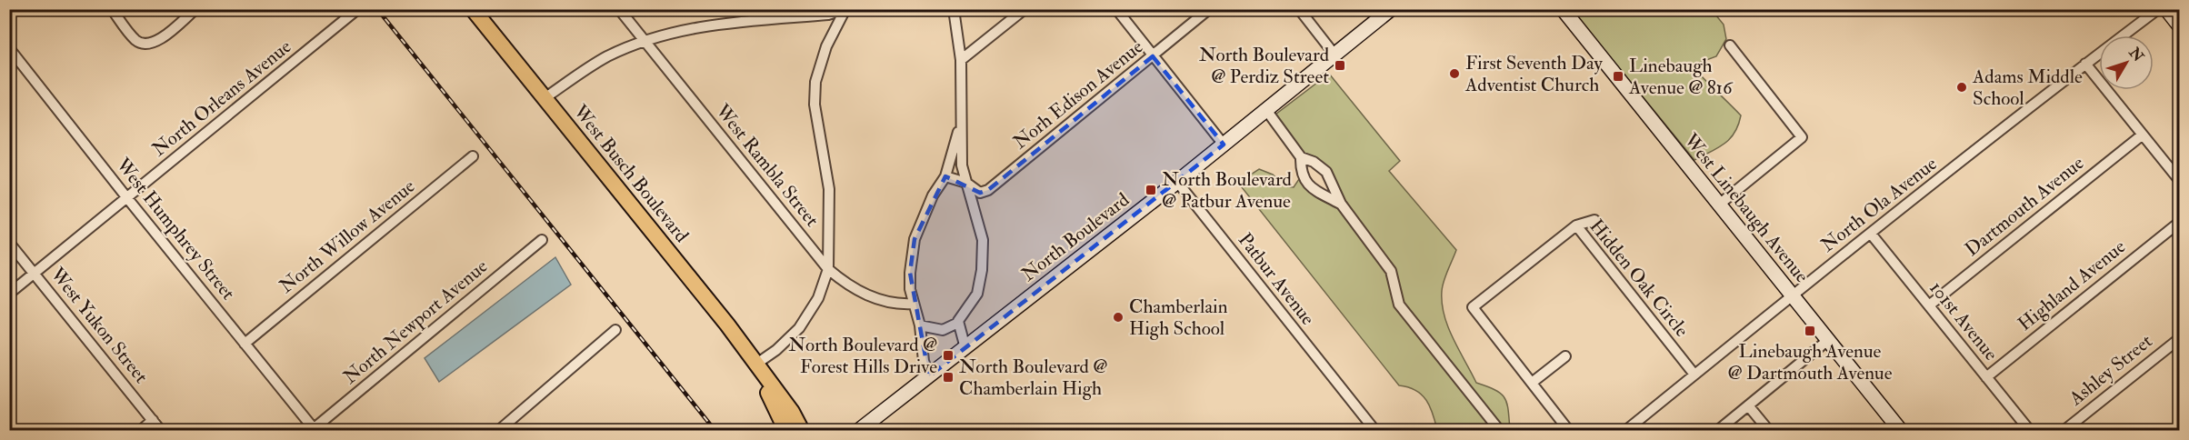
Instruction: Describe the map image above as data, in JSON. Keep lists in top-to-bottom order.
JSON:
{
  "streets": {
    "main road": ["West Busch Boulevard"],
    "street": [
      "Norh Edison Avenue",
      "North Orleans Avenue",
      "West Rambla Street",
      "North Ola Avenue",
      "Dartmouth Avenue",
      "West Linebaugh Avenue",
      "West Humphrey Street",
      "North Willow Avenue",
      "North Boulevard",
      "Hidden Oak Circle",
      "Patbur Avenue",
      "Highland Avenue",
      "101st Avenue",
      "North Newport Avenue",
      "West Yukon Street",
      "Ashley Street"
    ]
  },
  "crossings": [
    ["North Orleans Avenue", "West Humphrey Street"],
    ["North Orleans Avenue", "West Yukon Street"],
    ["North Ola Avenue", "West Linebaugh Avenue"],
    ["North Ola Avenue", "Hidden Oak Circle"],
    ["North Ola Avenue", "101st Avenue"],
    ["Dartmouth Avenue", "101st Avenue"],
    ["West Humphrey Street", "North Willow Avenue"],
    ["West Humphrey Street", "North Newport Avenue"],
    ["North Boulevard", "Patbur Avenue"],
    ["Highland Avenue", "101st Avenue"]
  ],
  "places": {
    "transit": [
      "North Boulevard @ Perdiz Street",
      "Linebaugh Avenue @ 816",
      "North Boulevard @ Patbur Avenue",
      "Linebaugh Avenue @ Dartmouth Avenue",
      "North Boulevard @ Forest Hills Drive",
      "North Boulevard @ Chamberlain High"
    ],
    "other": ["First Seventh Day Adventist Church", "Adams Middle School", "Chamberlain High School"]
  },
  "north": "top right"
}
